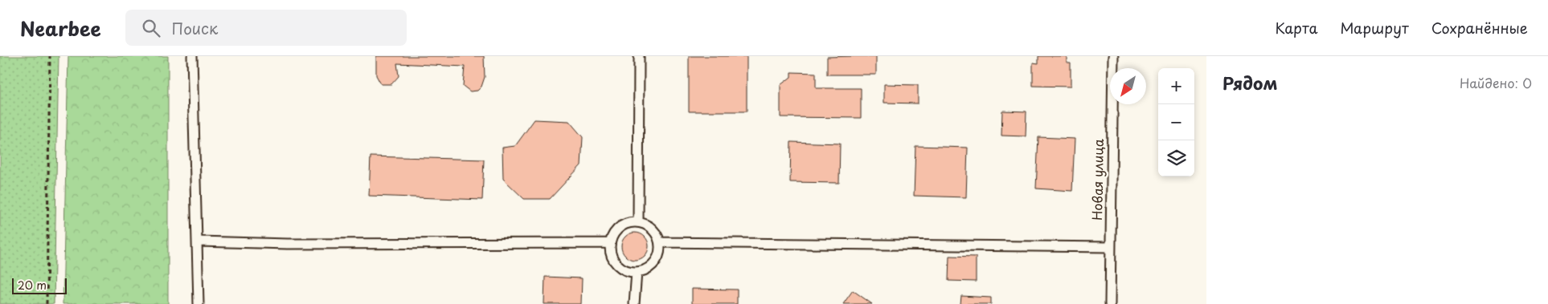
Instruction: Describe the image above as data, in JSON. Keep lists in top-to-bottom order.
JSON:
{
  "streets": {
    "lane": ["Новая улица"]
  },
  "scale_bar": "20 m",
  "north": "bottom left",
  "page": {
    "header": "Nearbee",
    "search": "Поиск",
    "nav": ["Карта", "Маршрут", "Сохранённые"],
    "heading": ["Рядом", "Найдено: 0"],
    "map_buttons": ["+", "−"],
    "scale": "20 m"
  }
}
